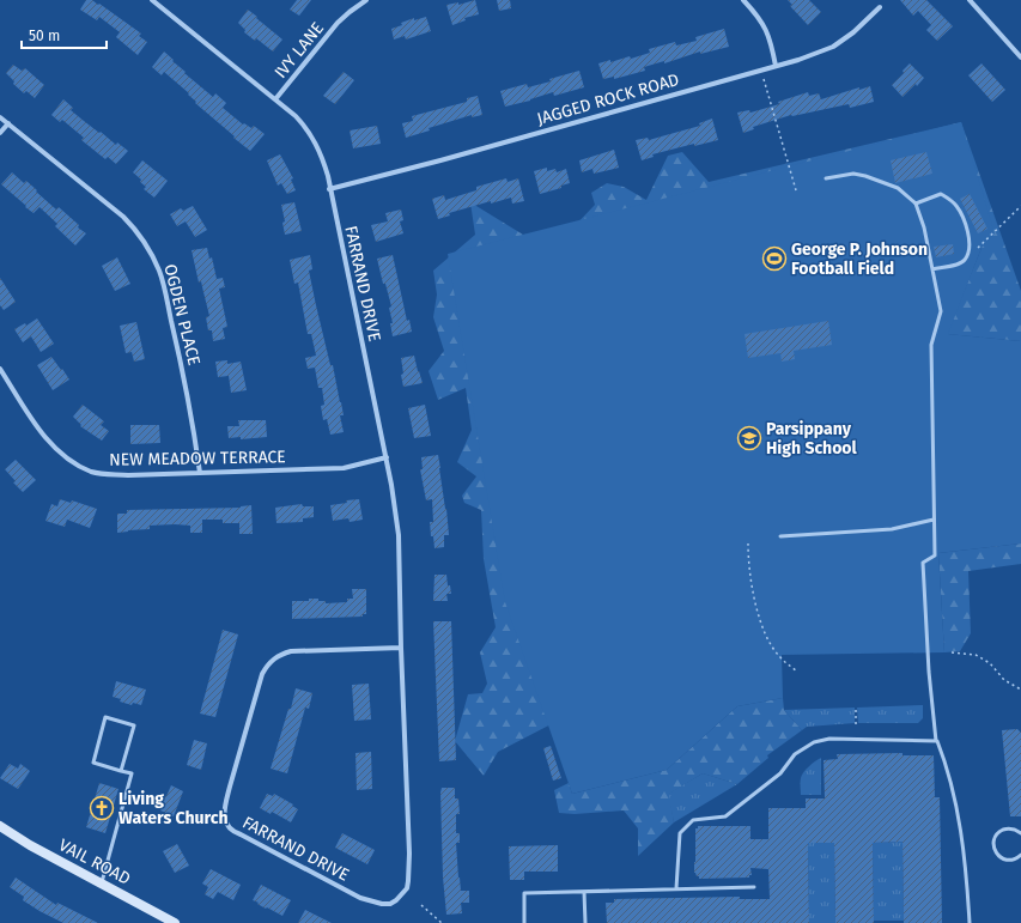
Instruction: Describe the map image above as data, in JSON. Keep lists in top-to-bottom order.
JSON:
{
  "streets": {
    "street": [
      "IVY LANE",
      "JAGGED ROCK ROAD",
      "FARRAND DRIVE",
      "OGDEN PLACE",
      "NEW MEADOW TERRACE",
      "VAIL ROAD"
    ]
  },
  "crossings": [
    ["IVY LANE", "FARRAND DRIVE"],
    ["JAGGED ROCK ROAD", "FARRAND DRIVE"],
    ["FARRAND DRIVE", "NEW MEADOW TERRACE"],
    ["OGDEN PLACE", "NEW MEADOW TERRACE"]
  ],
  "places": {
    "sports": ["George P. Johnson Football Field"],
    "school or university": ["Parsippany High School"],
    "church": ["Living Waters Church"]
  },
  "scale_bar": "50 m"
}
